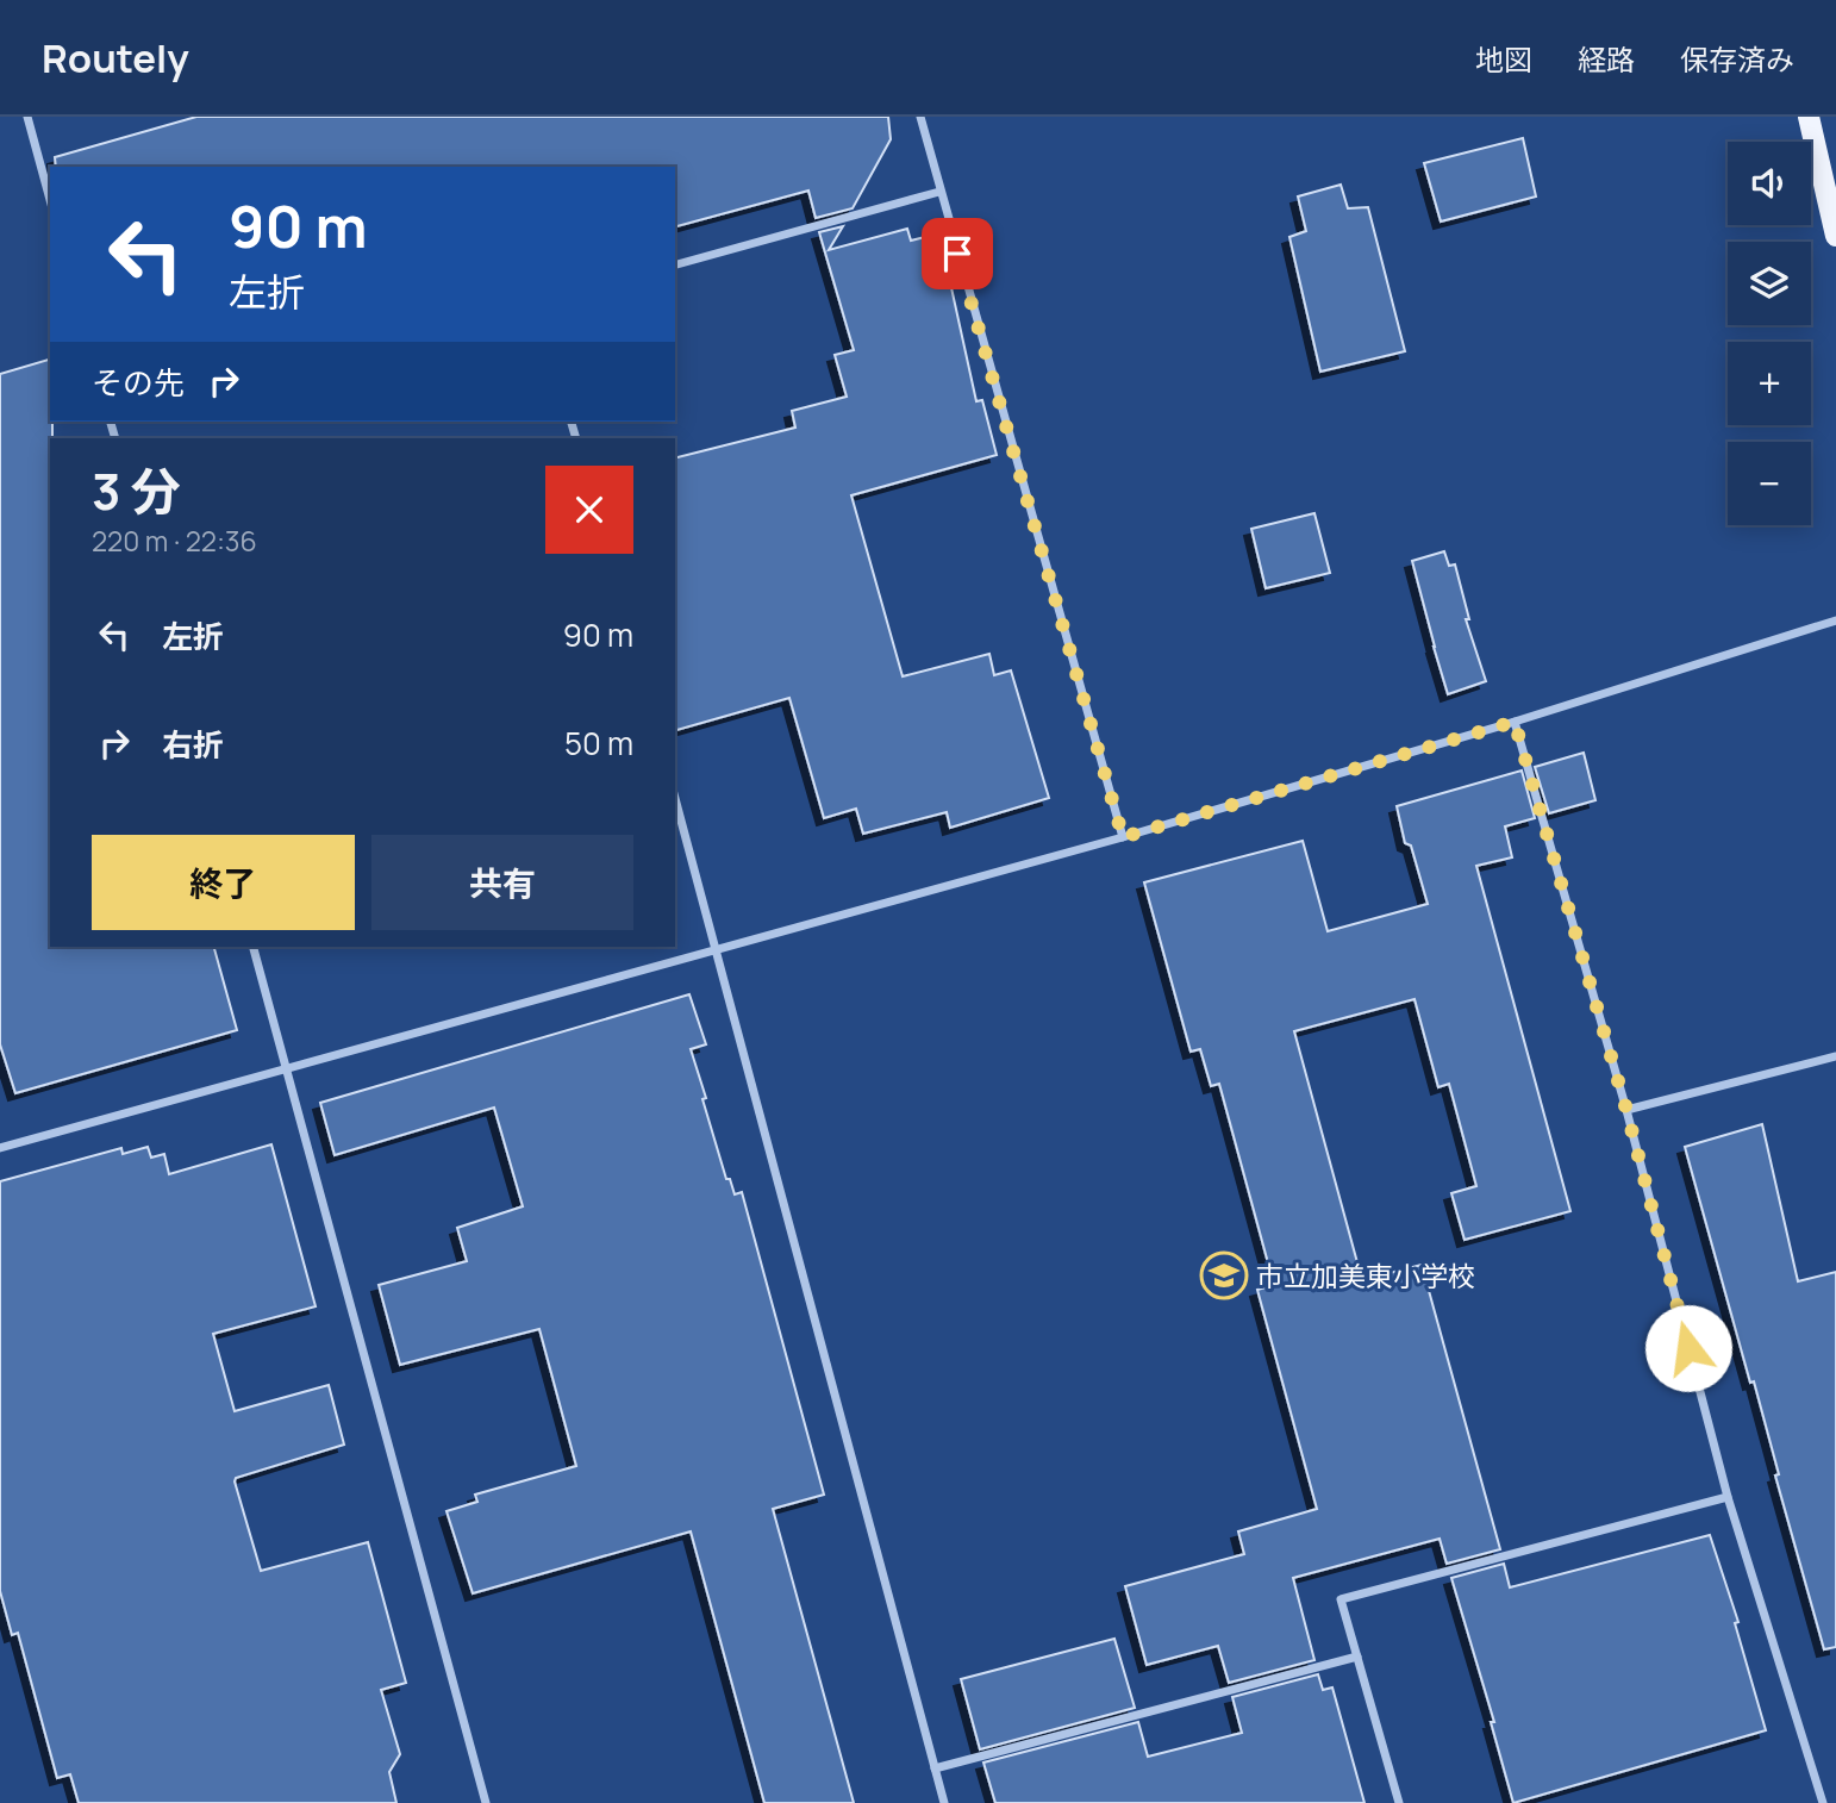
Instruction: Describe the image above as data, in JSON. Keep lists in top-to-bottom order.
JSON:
{
  "places": {
    "school or university": ["市立加美東小学校"]
  },
  "page": {
    "header": "Routely",
    "nav": ["地図", "経路", "保存済み"],
    "map_buttons": ["+", "−"],
    "turn": ["90 m", "左折"],
    "then": "その先",
    "heading": ["3 分", "220 m · 22:36"],
    "list": [
      {
        "name": "左折",
        "value": "90 m"
      },
      {
        "name": "右折",
        "value": "50 m"
      }
    ],
    "buttons": ["終了", "共有"]
  }
}
